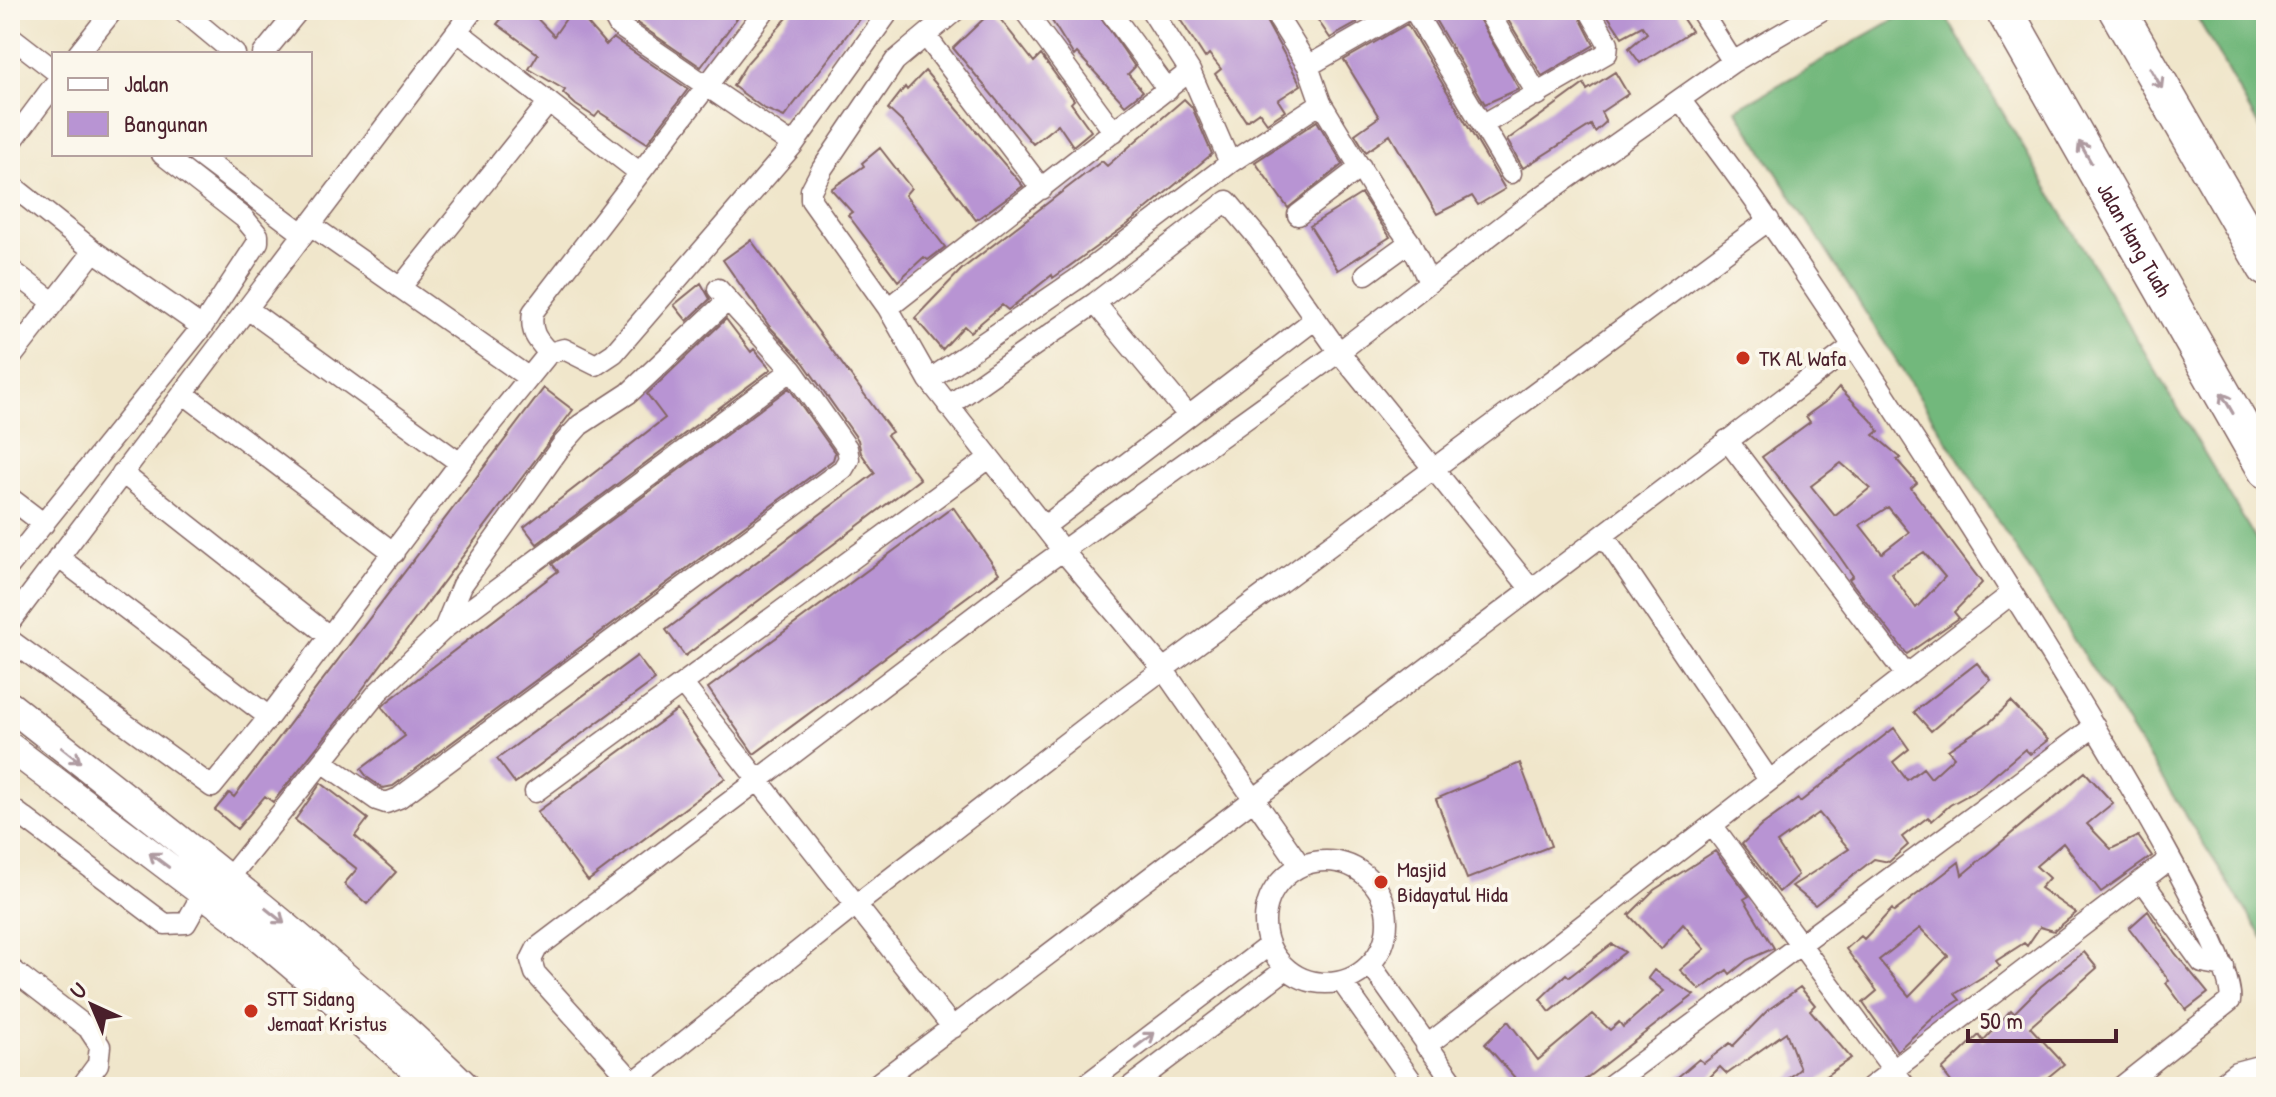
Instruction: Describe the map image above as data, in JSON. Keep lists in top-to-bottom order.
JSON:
{
  "streets": {
    "highway": ["Jalan Hang Tuah"]
  },
  "places": ["TK Al Wafa", "Masjid Bidayatul Hida", "STT Sidang Jemaat Kristus"],
  "legend": ["Jalan", "Bangunan"],
  "scale_bar": "50 m",
  "north": "top left"
}
